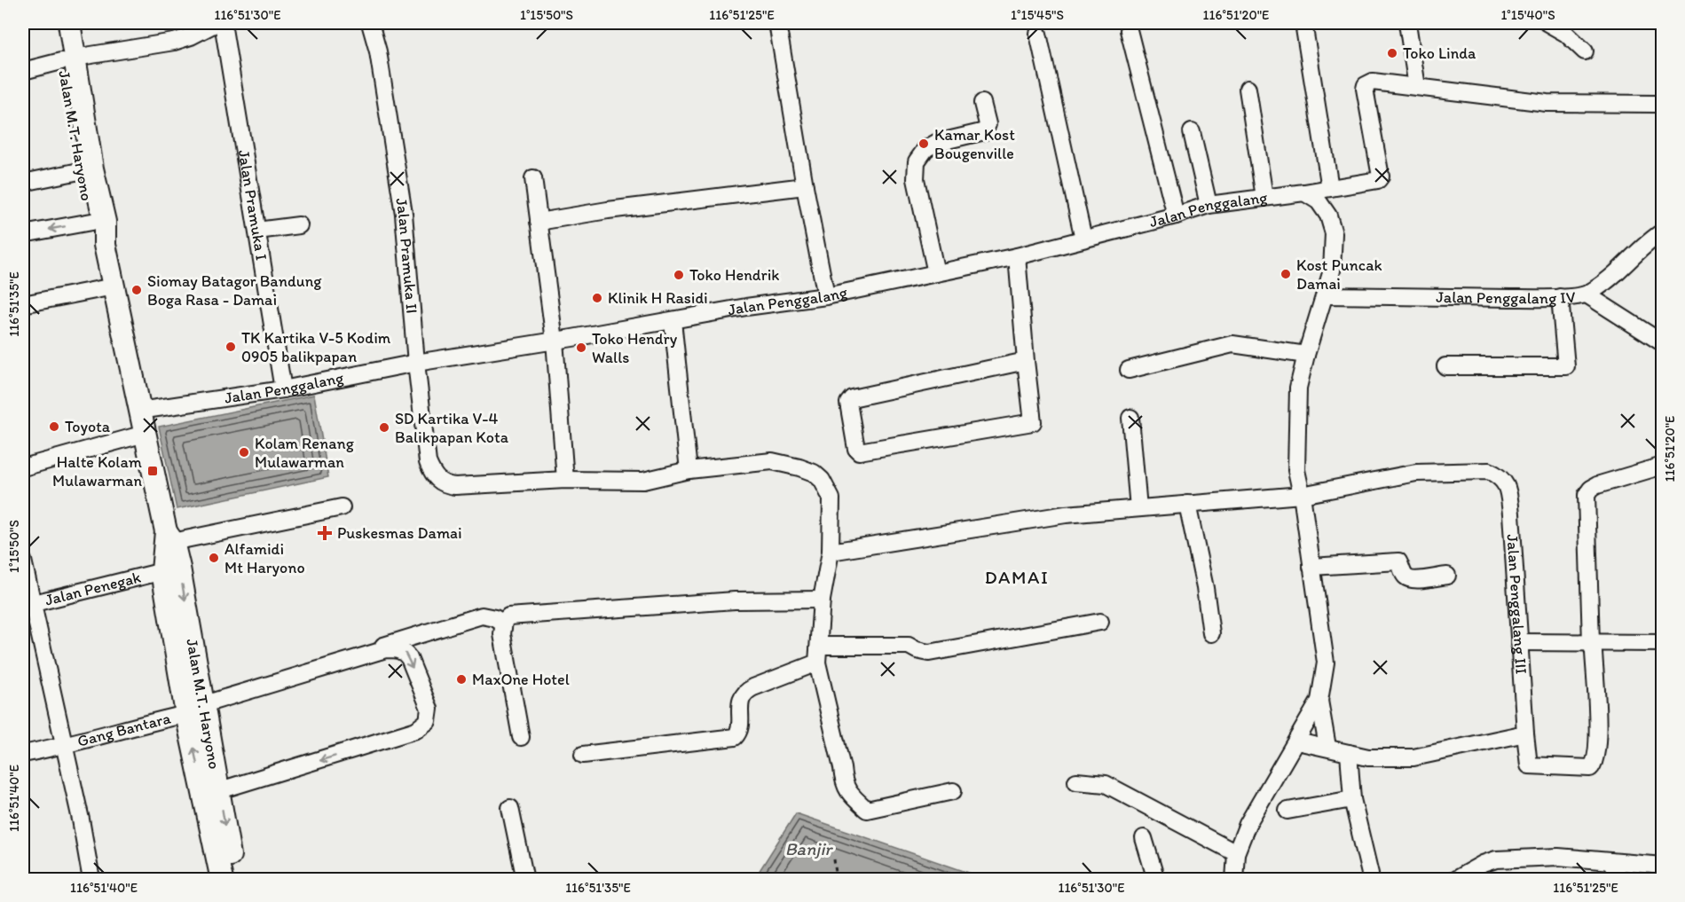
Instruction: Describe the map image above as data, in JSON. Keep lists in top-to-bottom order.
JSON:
{
  "streets": {
    "main road": ["Jalan M.T. Haryono"],
    "street": [
      "Jalan Pramuka I",
      "Jalan Penggalang",
      "Jalan Pramuka II",
      "Jalan Penggalang IV",
      "Jalan Penegak",
      "Jalan Penggalang III",
      "Gang Bantara"
    ]
  },
  "crossings": [
    ["Jalan M.T. Haryono", "Jalan Penggalang"],
    ["Jalan M.T. Haryono", "Jalan Penegak"],
    ["Jalan M.T. Haryono", "Gang Bantara"],
    ["Jalan Pramuka I", "Jalan Penggalang"],
    ["Jalan Penggalang", "Jalan Pramuka II"]
  ],
  "districts": ["DAMAI"],
  "water": ["Banjir"],
  "places": {
    "other": [
      "Toko Linda",
      "Kamar Kost Bougenville",
      "Kost Puncak Damai",
      "Toko Hendrik",
      "Siomay Batagor Bandung Boga Rasa - Damai",
      "Klinik H Rasidi",
      "TK Kartika V-5 Kodim 0905 balikpapan",
      "Toko Hendry Walls",
      "Toyota",
      "SD Kartika V-4 Balikpapan Kota",
      "Kolam Renang Mulawarman",
      "Alfamidi Mt Haryono",
      "MaxOne Hotel"
    ],
    "transit": ["Halte Kolam Mulawarman"],
    "health": ["Puskesmas Damai"]
  },
  "coordinates": [
    "116°51'30\"E",
    "1°15'50\"S",
    "116°51'25\"E",
    "1°15'45\"S",
    "116°51'20\"E",
    "1°15'40\"S",
    "116°51'35\"E",
    "116°51'40\"E"
  ]
}
